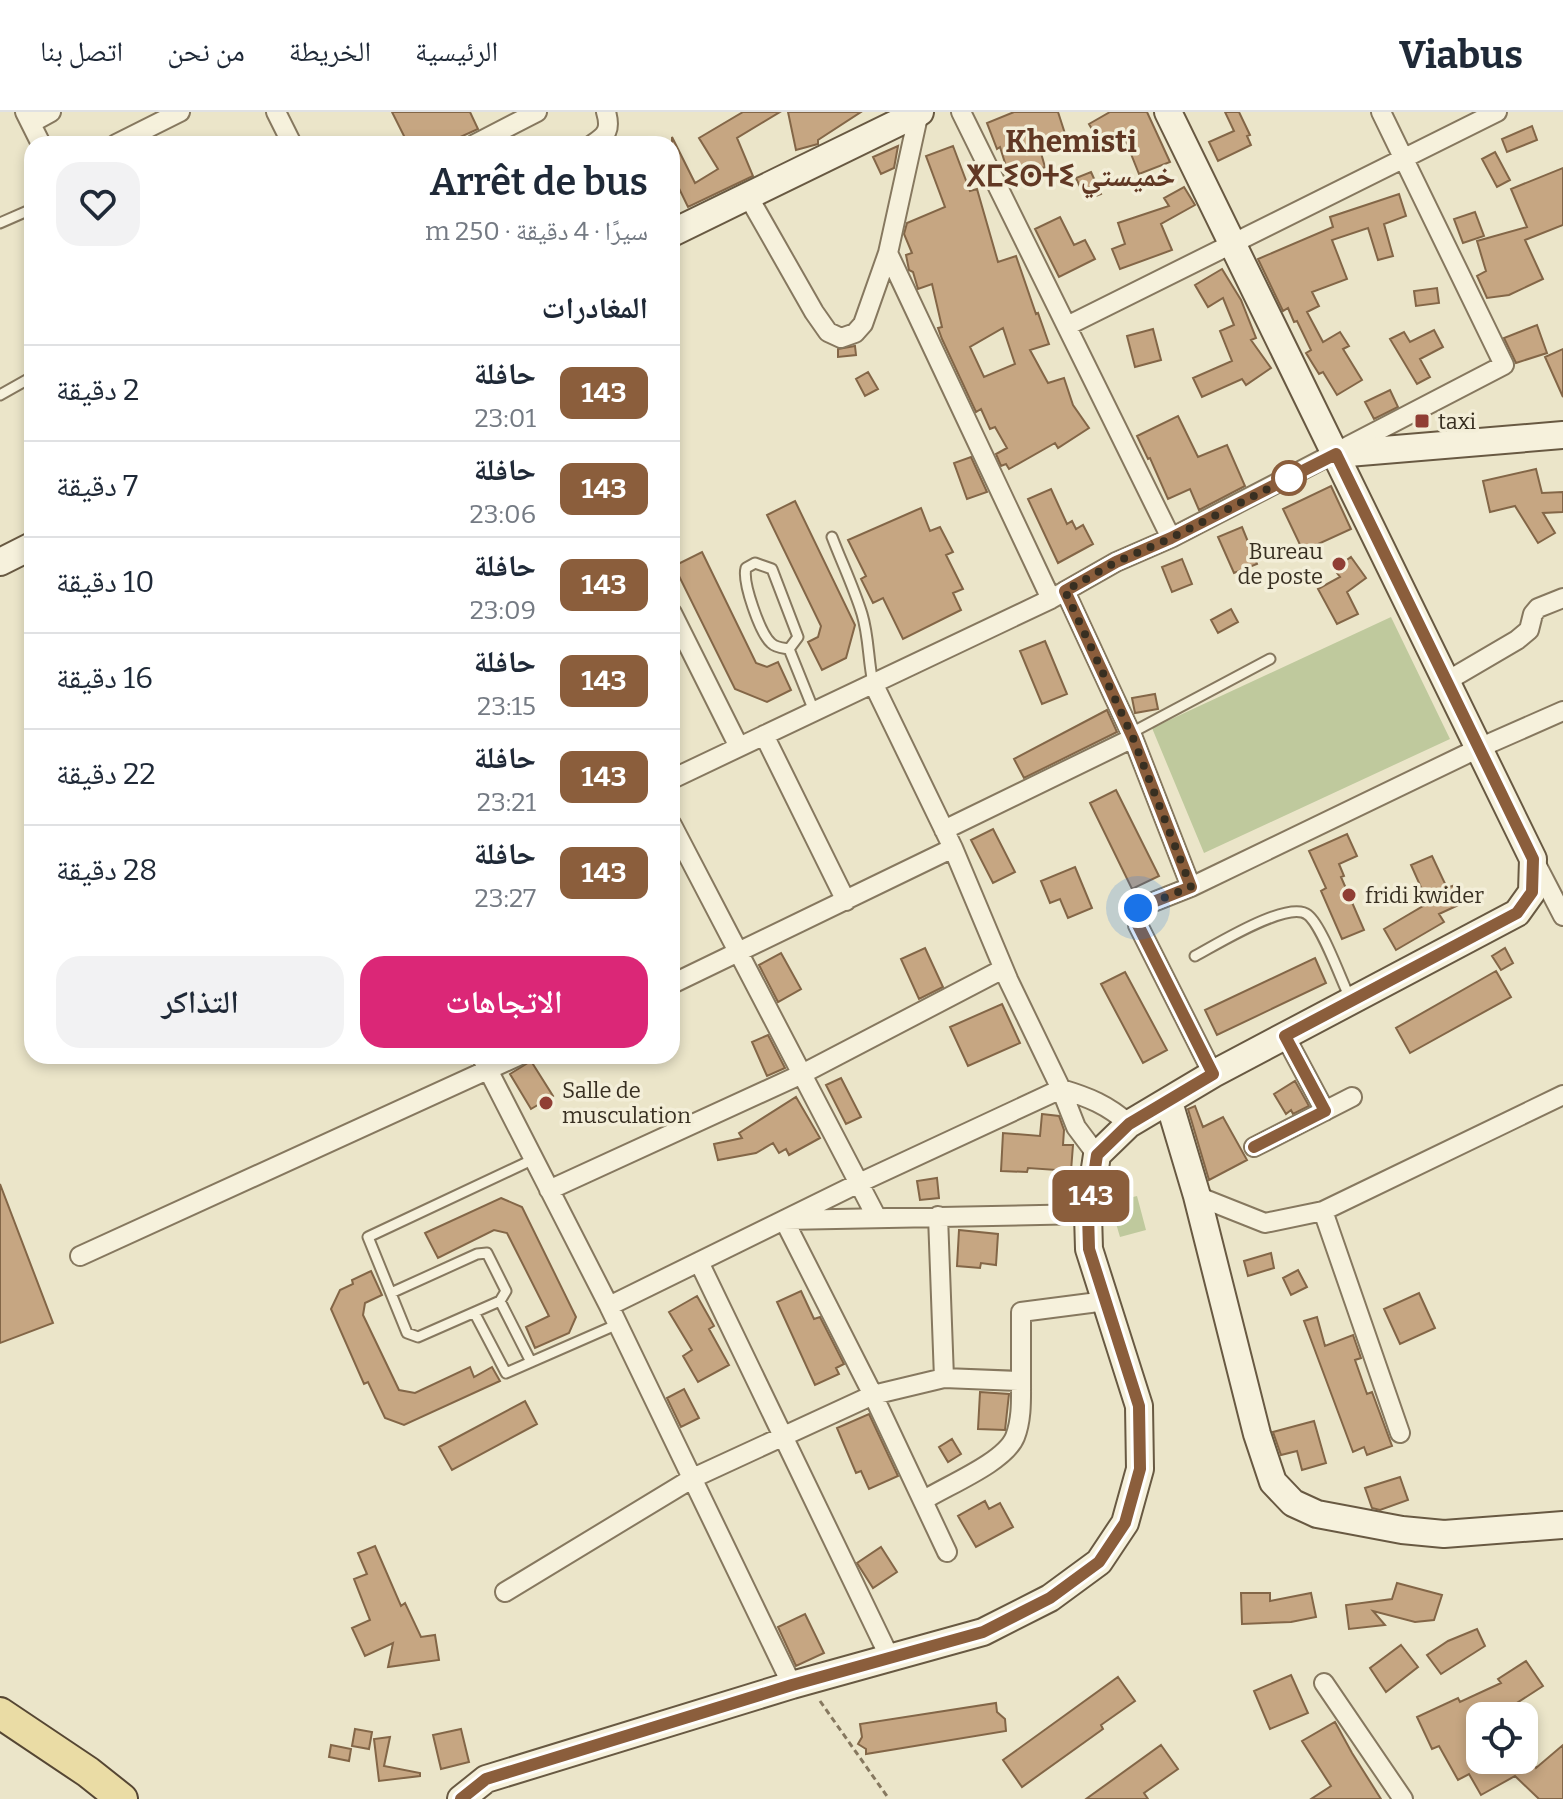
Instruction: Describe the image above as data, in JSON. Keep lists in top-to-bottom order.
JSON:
{
  "districts": ["Khemisti ⵅⵎⵉⵙⵜⵉ خميستي"],
  "places": {
    "transit": ["taxi"],
    "other": ["Bureau de poste", "fridi kwider", "Salle de musculation"]
  },
  "lines": ["bus line 143"],
  "page": {
    "header": "Viabus",
    "nav": [
      "الرئيسية",
      "الخريطة",
      "من نحن",
      "اتصل بنا"
    ],
    "on_map": "143",
    "heading": [
      ["Arrêt de bus", "سيرًا · 4 دقيقة · 250 m"],
      "المغادرات"
    ],
    "list": [
      {
        "mark": "143",
        "name": "حافلة",
        "note": "23:01",
        "value": "2 دقيقة"
      },
      {
        "mark": "143",
        "name": "حافلة",
        "note": "23:06",
        "value": "7 دقيقة"
      },
      {
        "mark": "143",
        "name": "حافلة",
        "note": "23:09",
        "value": "10 دقيقة"
      },
      {
        "mark": "143",
        "name": "حافلة",
        "note": "23:15",
        "value": "16 دقيقة"
      },
      {
        "mark": "143",
        "name": "حافلة",
        "note": "23:21",
        "value": "22 دقيقة"
      },
      {
        "mark": "143",
        "name": "حافلة",
        "note": "23:27",
        "value": "28 دقيقة"
      }
    ],
    "buttons": ["الاتجاهات", "التذاكر"]
  }
}
